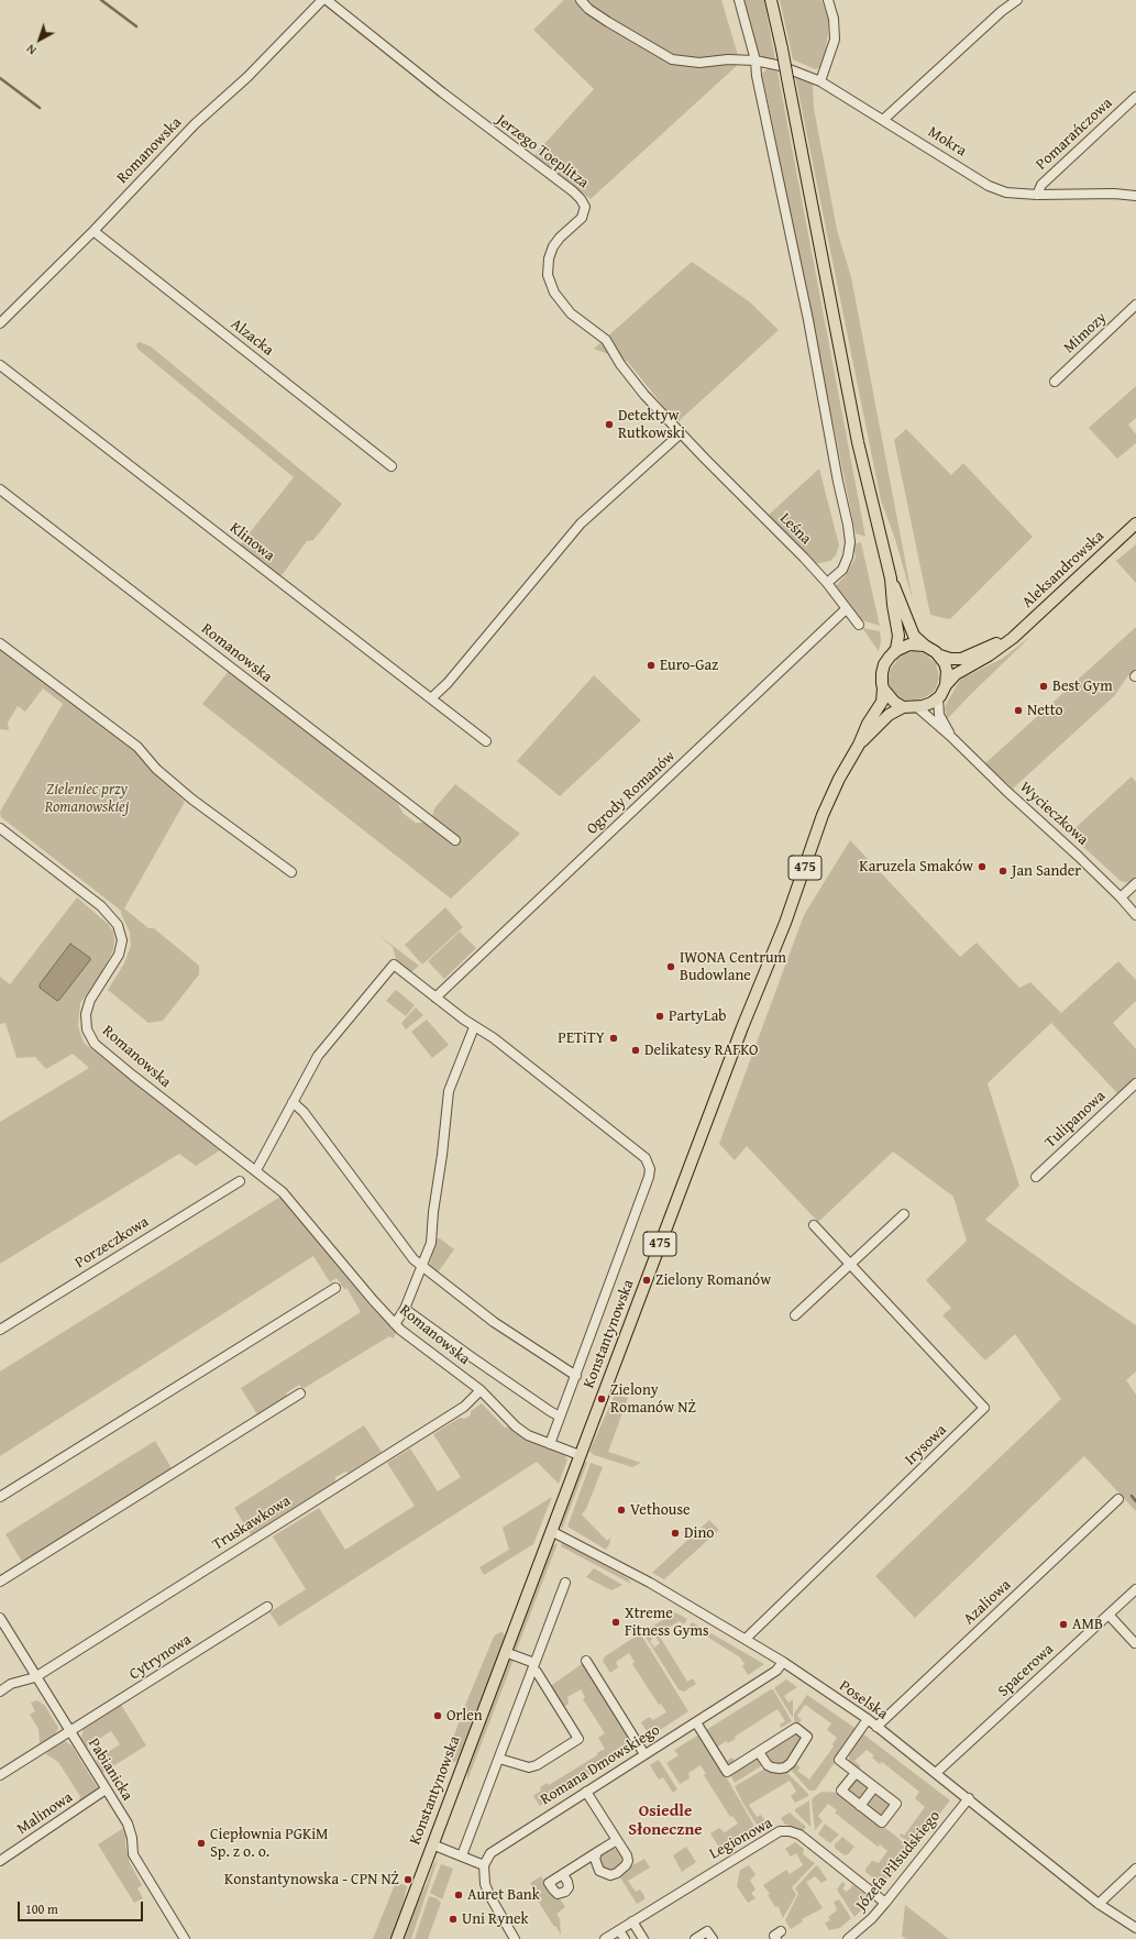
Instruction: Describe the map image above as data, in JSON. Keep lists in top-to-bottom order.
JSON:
{
  "streets": {
    "main road": ["Aleksandrowska", "475", "Konstantynowska"],
    "street": [
      "Pomarańczowa",
      "Mokra",
      "Romanowska",
      "Jerzego Toeplitza",
      "Mimozy",
      "Alzacka",
      "Leśna",
      "Klinowa",
      "Ogrody Romanów",
      "Wycieczkowa",
      "Tulipanowa",
      "Porzeczkowa",
      "Irysowa",
      "Truskawkowa",
      "Azaliowa",
      "Cytrynowa",
      "Spacerowa",
      "Poselska",
      "Romana Dmowskiego",
      "Pabianicka",
      "Malinowa",
      "Legionowa",
      "Józefa Piłsudskiego"
    ]
  },
  "crossings": [
    ["Pomarańczowa", "Mokra"],
    ["Romanowska", "Alzacka"],
    ["Romanowska", "Konstantynowska"],
    ["Romanowska", "Truskawkowa"],
    ["Jerzego Toeplitza", "Leśna"],
    ["Leśna", "Ogrody Romanów"],
    ["Aleksandrowska", "Wycieczkowa"],
    ["Aleksandrowska", "475"],
    ["Aleksandrowska", "Konstantynowska"],
    ["Wycieczkowa", "475"],
    ["Wycieczkowa", "Konstantynowska"],
    ["475", "Konstantynowska"],
    ["Konstantynowska", "Poselska"],
    ["Irysowa", "Poselska"],
    ["Truskawkowa", "Pabianicka"],
    ["Azaliowa", "Poselska"],
    ["Cytrynowa", "Pabianicka"],
    ["Spacerowa", "Poselska"],
    ["Poselska", "Romana Dmowskiego"],
    ["Poselska", "Józefa Piłsudskiego"],
    ["Pabianicka", "Malinowa"],
    ["Legionowa", "Józefa Piłsudskiego"]
  ],
  "districts": ["Osiedle Słoneczne"],
  "parks": ["Zieleniec przy Romanowskiej"],
  "places": [
    "Detektyw Rutkowski",
    "Euro-Gaz",
    "Best Gym",
    "Netto",
    "Karuzela Smaków",
    "Jan Sander",
    "IWONA Centrum Budowlane",
    "PartyLab",
    "PETiTY",
    "Delikatesy RAFKO",
    "Zielony Romanów",
    "Zielony Romanów NŻ",
    "Vethouse",
    "Dino",
    "Xtreme Fitness Gyms",
    "AMB",
    "Orlen",
    "Ciepłownia PGKiM Sp. z o. o.",
    "Konstantynowska - CPN NŻ",
    "Auret Bank",
    "Uni Rynek"
  ],
  "scale_bar": "100 m",
  "north": "bottom left"
}
